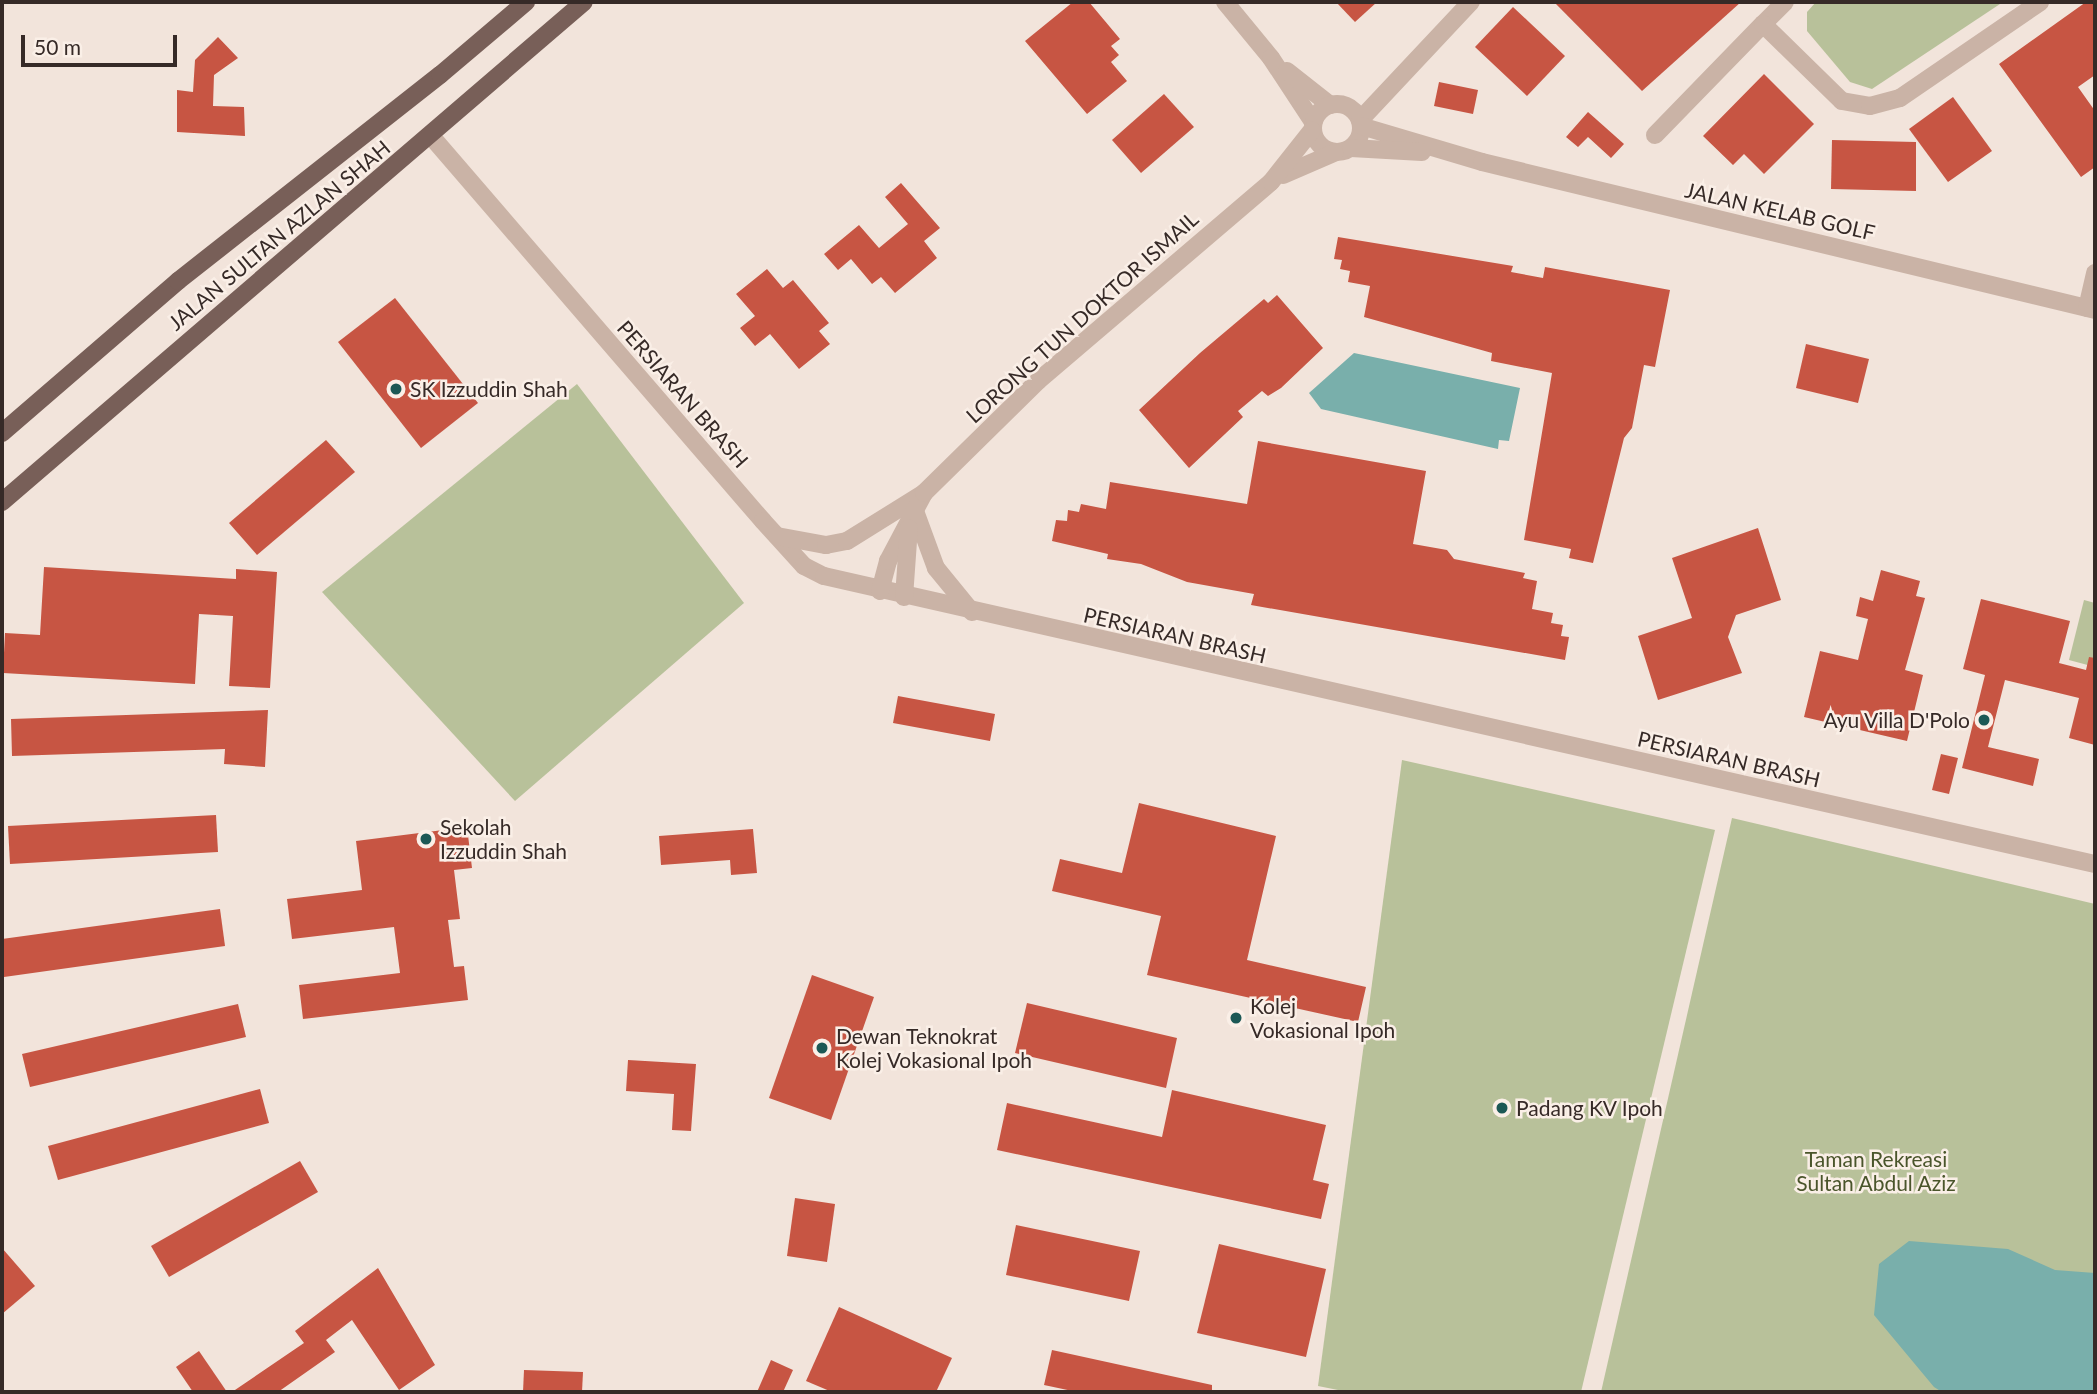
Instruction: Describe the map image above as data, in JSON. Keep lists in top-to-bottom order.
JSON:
{
  "streets": {
    "main road": ["JALAN SULTAN AZLAN SHAH"],
    "street": ["JALAN KELAB GOLF", "LORONG TUN DOKTOR ISMAIL", "PERSIARAN BRASH"]
  },
  "crossings": [
    ["JALAN KELAB GOLF", "LORONG TUN DOKTOR ISMAIL"],
    ["JALAN SULTAN AZLAN SHAH", "PERSIARAN BRASH"],
    ["LORONG TUN DOKTOR ISMAIL", "PERSIARAN BRASH"]
  ],
  "parks": ["Taman Rekreasi Sultan Abdul Aziz"],
  "places": [
    "SK Izzuddin Shah",
    "Ayu Villa D'Polo",
    "Sekolah Izzuddin Shah",
    "Kolej Vokasional Ipoh",
    "Dewan Teknokrat Kolej Vokasional Ipoh",
    "Padang KV Ipoh"
  ],
  "scale_bar": "50 m"
}
